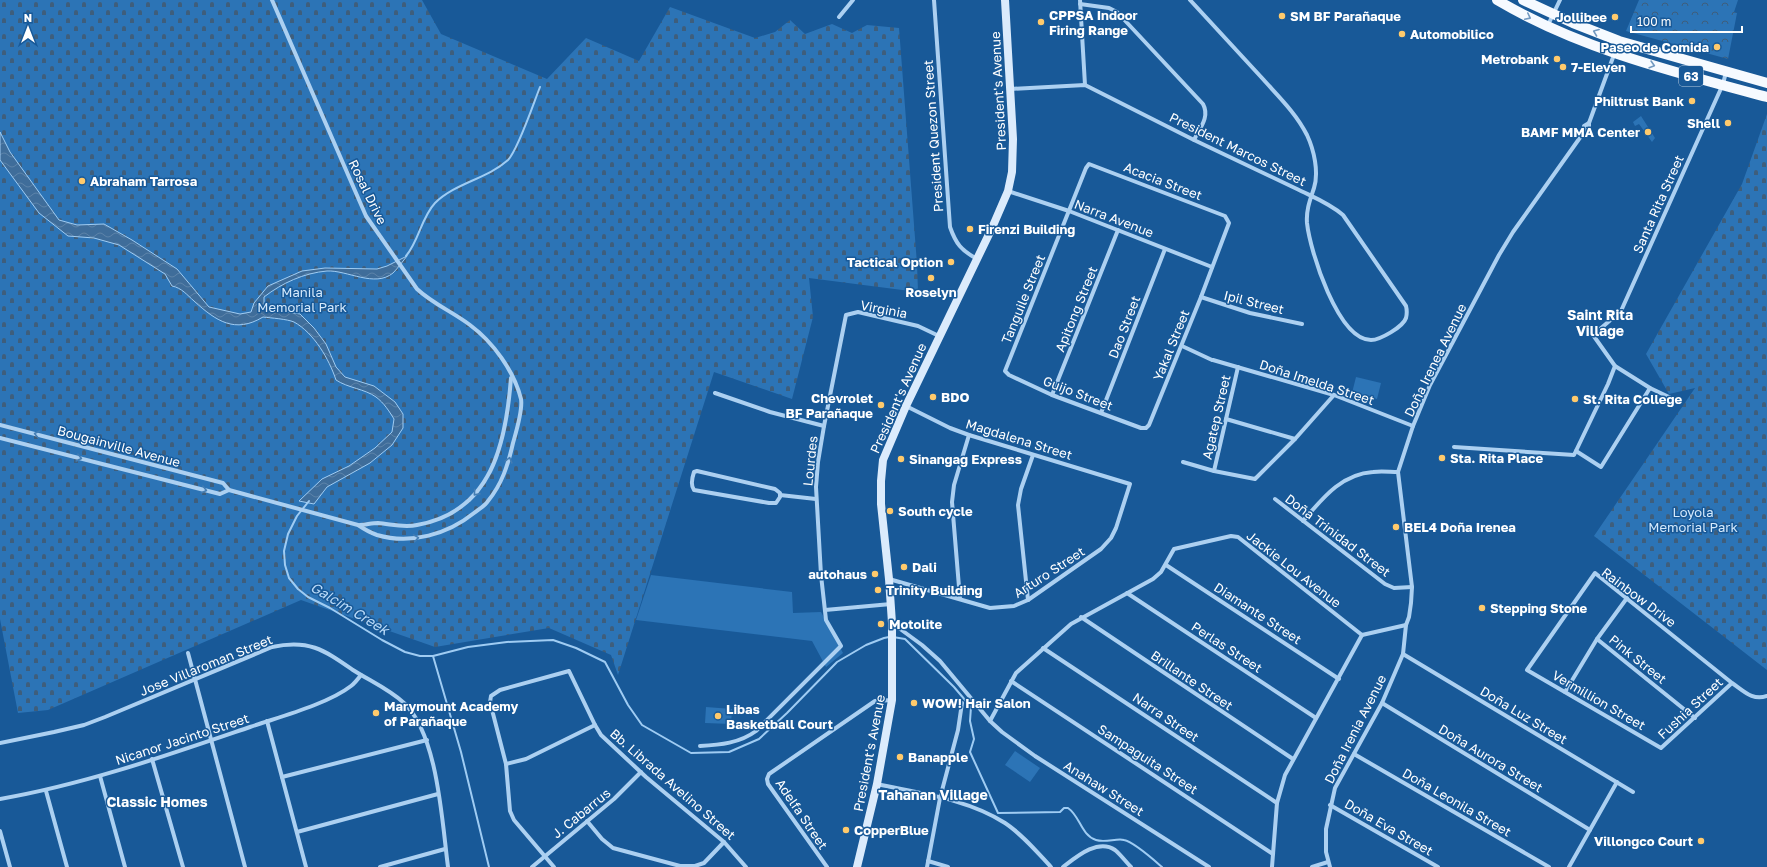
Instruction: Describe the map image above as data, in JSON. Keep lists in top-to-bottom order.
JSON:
{
  "streets": {
    "main road": ["63"],
    "street": [
      "President's Avenue",
      "President Quezon Street",
      "President Marcos Street",
      "Acacia Street",
      "Rosal Drive",
      "Santa Rita Street",
      "Narra Avenue",
      "Tanguile Street",
      "Ipil Street",
      "Virginia",
      "Apitong Street",
      "Dao Street",
      "Yakal Street",
      "Doña Irenea Avenue",
      "Doña Imelda Street",
      "Guijo Street",
      "Agatep Street",
      "Magdalena Street",
      "Bougainville Avenue",
      "Lourdes",
      "Doña Trinidad Street",
      "Jackie Lou Avenue",
      "Arturo Street",
      "Rainbow Drive",
      "Diamante Street",
      "Perlas Street",
      "Pink Street",
      "Jose Villaroman Street",
      "Brillante Street",
      "Vermillion Street",
      "Fushia Street",
      "Doña Luz Street",
      "Narra Street",
      "Doña Irenia Avenue",
      "Nicanor Jacinto Street",
      "Doña Aurora Street",
      "Sampaguita Street",
      "Bb. Librada Avelino Street",
      "Anahaw Street",
      "Doña Leonila Street",
      "J. Cabarrus",
      "Adelfa Street",
      "Doña Eva Street"
    ]
  },
  "crossings": [
    ["63", "Santa Rita Street"],
    ["63", "Doña Irenea Avenue"],
    ["President's Avenue", "President Quezon Street"],
    ["President's Avenue", "President Marcos Street"],
    ["President's Avenue", "Narra Avenue"],
    ["President's Avenue", "Virginia"],
    ["President's Avenue", "Magdalena Street"],
    ["President's Avenue", "Arturo Street"],
    ["President's Avenue", "Adelfa Street"],
    ["Acacia Street", "Narra Avenue"],
    ["Acacia Street", "Tanguile Street"],
    ["Acacia Street", "Yakal Street"],
    ["Rosal Drive", "Bougainville Avenue"],
    ["Narra Avenue", "Tanguile Street"],
    ["Narra Avenue", "Apitong Street"],
    ["Narra Avenue", "Dao Street"],
    ["Narra Avenue", "Yakal Street"],
    ["Tanguile Street", "Guijo Street"],
    ["Ipil Street", "Yakal Street"],
    ["Virginia", "Lourdes"],
    ["Apitong Street", "Guijo Street"],
    ["Dao Street", "Guijo Street"],
    ["Yakal Street", "Doña Imelda Street"],
    ["Yakal Street", "Guijo Street"],
    ["Doña Irenea Avenue", "Doña Imelda Street"],
    ["Doña Irenea Avenue", "Doña Trinidad Street"],
    ["Doña Irenea Avenue", "Doña Irenia Avenue"],
    ["Doña Imelda Street", "Agatep Street"],
    ["Magdalena Street", "Arturo Street"],
    ["Jackie Lou Avenue", "Diamante Street"],
    ["Jackie Lou Avenue", "Perlas Street"],
    ["Jackie Lou Avenue", "Brillante Street"],
    ["Jackie Lou Avenue", "Narra Street"],
    ["Jackie Lou Avenue", "Sampaguita Street"],
    ["Jackie Lou Avenue", "Anahaw Street"],
    ["Rainbow Drive", "Vermillion Street"],
    ["Rainbow Drive", "Fushia Street"],
    ["Pink Street", "Vermillion Street"],
    ["Pink Street", "Fushia Street"],
    ["Jose Villaroman Street", "Nicanor Jacinto Street"],
    ["Vermillion Street", "Fushia Street"],
    ["Doña Luz Street", "Doña Irenia Avenue"],
    ["Doña Irenia Avenue", "Doña Aurora Street"],
    ["Doña Irenia Avenue", "Doña Leonila Street"],
    ["Doña Irenia Avenue", "Doña Eva Street"],
    ["Bb. Librada Avelino Street", "J. Cabarrus"]
  ],
  "districts": ["Saint Rita Village", "Tahanan Village", "Classic Homes"],
  "water": ["Galcim Creek"],
  "parks": ["Manila Memorial Park", "Loyola Memorial Park"],
  "places": [
    "SM BF Parañaque",
    "Jollibee",
    "CPPSA Indoor Firing Range",
    "Automobilico",
    "Paseo de Comida",
    "Metrobank",
    "7-Eleven",
    "Philtrust Bank",
    "Shell",
    "BAMF MMA Center",
    "Abraham Tarrosa",
    "Firenzi Building",
    "Tactical Option",
    "Roselyn",
    "BDO",
    "St. Rita College",
    "Chevrolet BF Parañaque",
    "Sta. Rita Place",
    "Sinangag Express",
    "South cycle",
    "BEL4 Doña Irenea",
    "Dali",
    "autohaus",
    "Trinity Building",
    "Stepping Stone",
    "Motolite",
    "WOW! Hair Salon",
    "Marymount Academy of Parañaque",
    "Libas Basketball Court",
    "Banapple",
    "CopperBlue",
    "Villongco Court"
  ],
  "scale_bar": "100 m",
  "north": "top"
}
